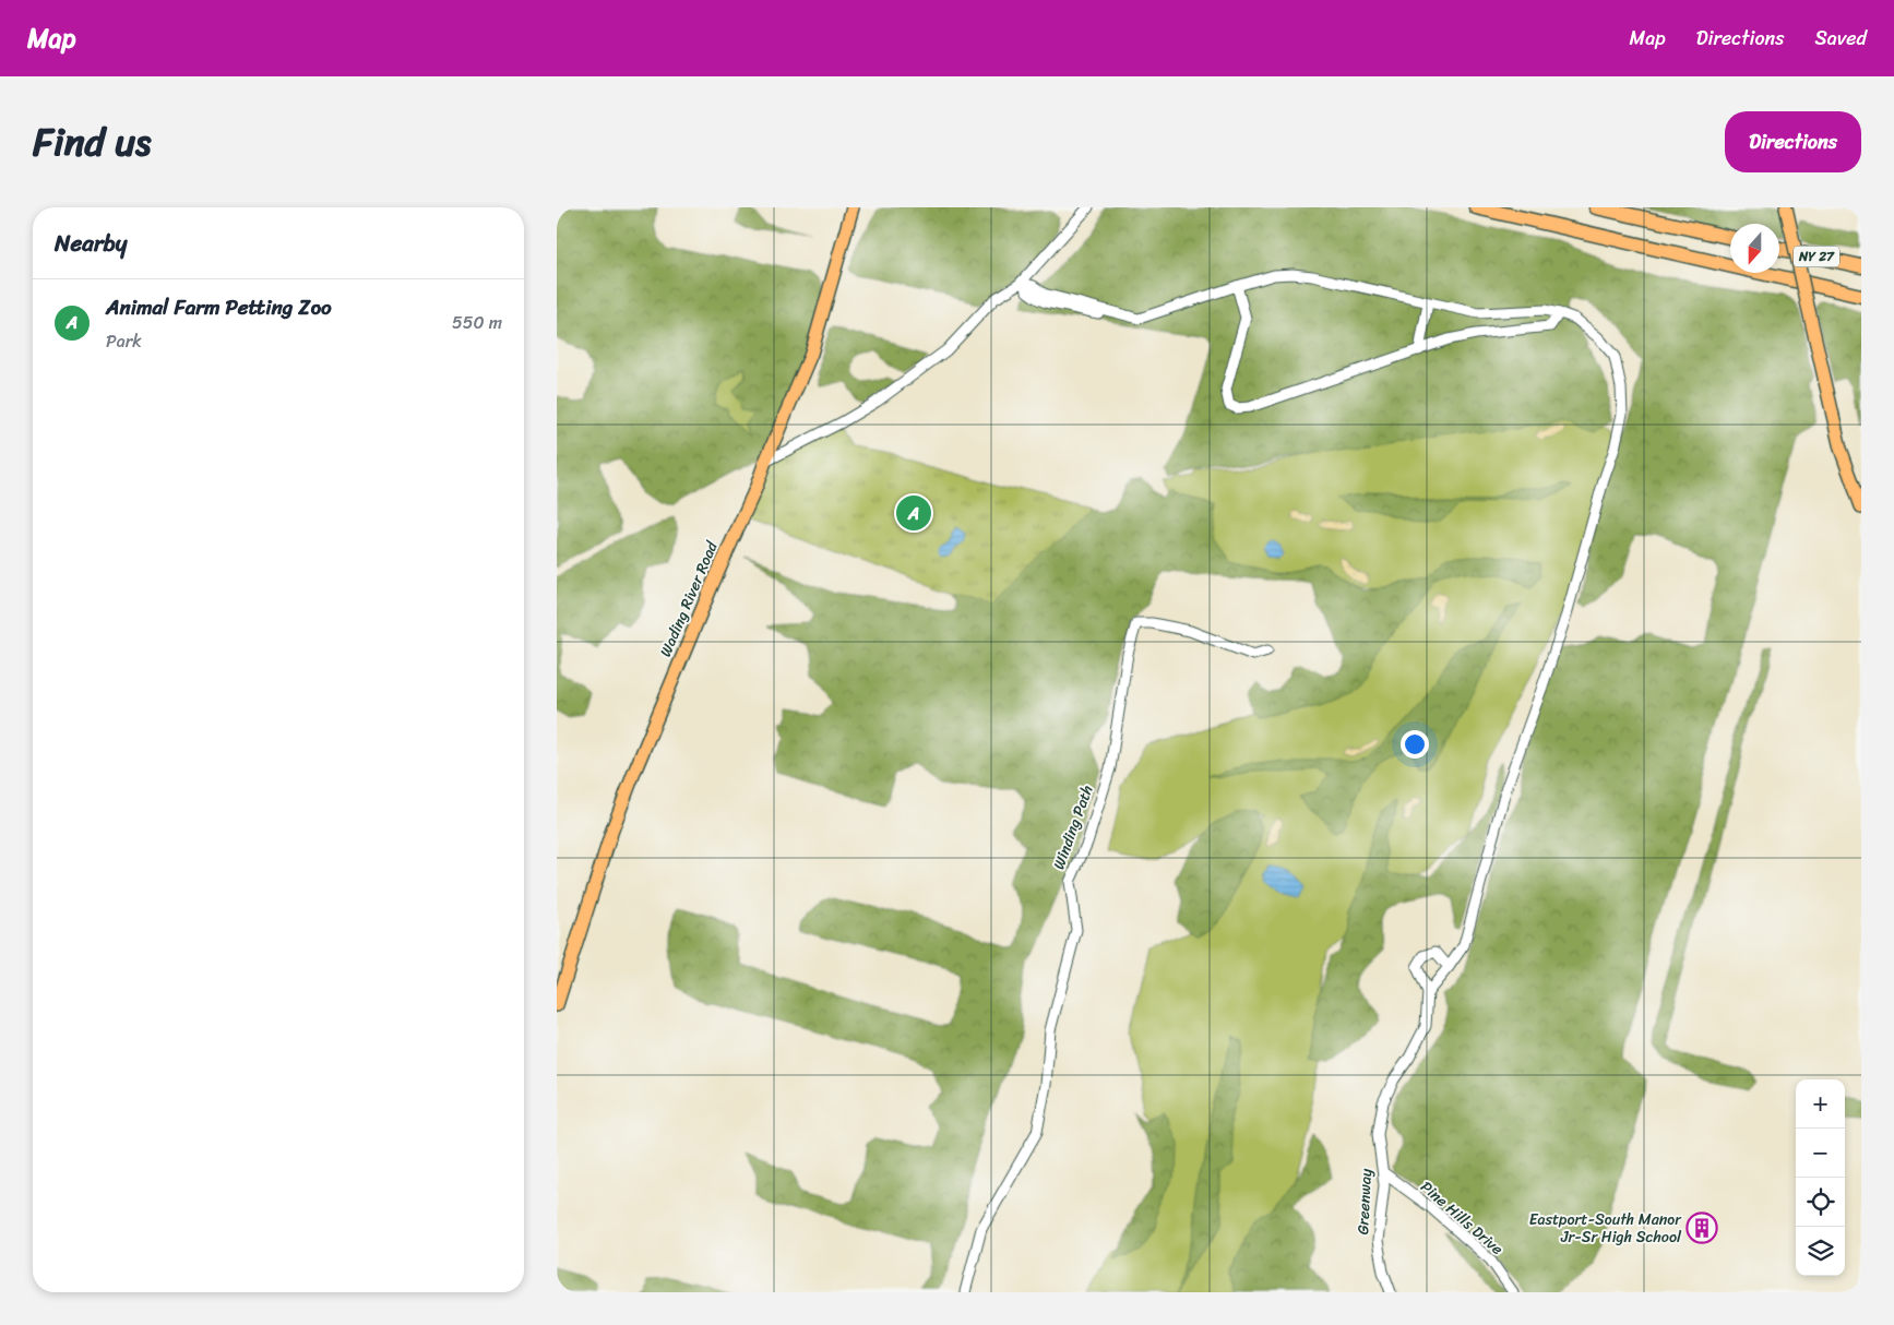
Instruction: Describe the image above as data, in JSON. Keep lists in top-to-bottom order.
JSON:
{
  "streets": {
    "highway": ["NY 27"],
    "main road": ["Wading River Road"],
    "street": ["Winding Path", "Greenway", "Pine Hills Drive"]
  },
  "crossings": [
    ["Greenway", "Pine Hills Drive"]
  ],
  "places": {
    "building": ["Eastport-South Manor Jr-Sr High School"]
  },
  "north": "bottom",
  "page": {
    "header": "Map",
    "nav": ["Map", "Directions", "Saved"],
    "title": "Find us",
    "buttons": "Directions",
    "heading": "Nearby",
    "list": [
      {
        "mark": "A",
        "name": "Animal Farm Petting Zoo",
        "note": "Park",
        "value": "550 m"
      }
    ],
    "pins": "A",
    "map_buttons": ["+", "−"]
  }
}
